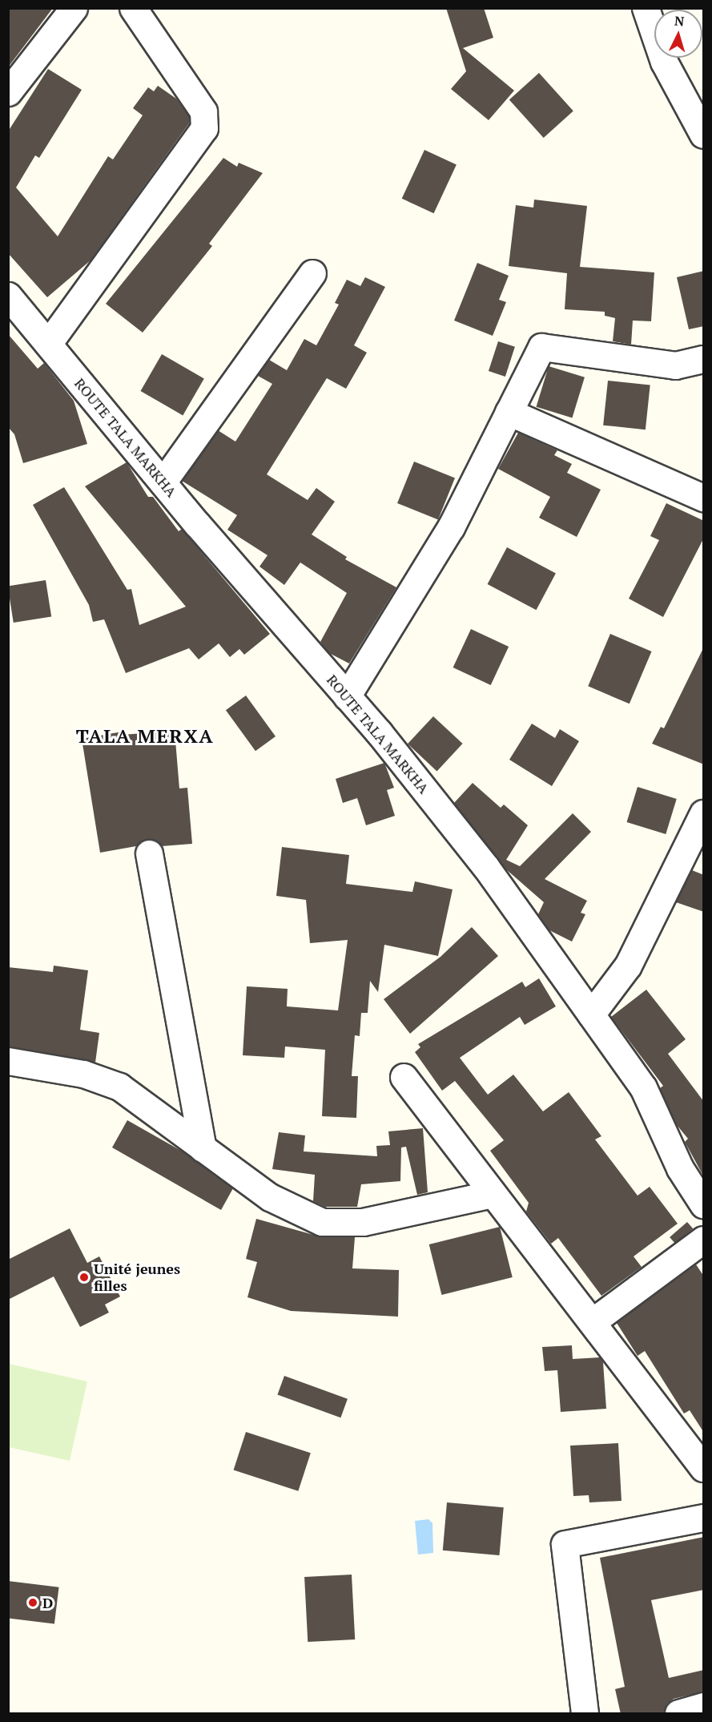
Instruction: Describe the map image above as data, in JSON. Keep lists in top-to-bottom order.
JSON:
{
  "streets": {
    "street": ["ROUTE TALA MARKHA"]
  },
  "districts": ["TALA MERXA"],
  "places": ["Unité jeunes filles", "D"],
  "north": "top"
}
